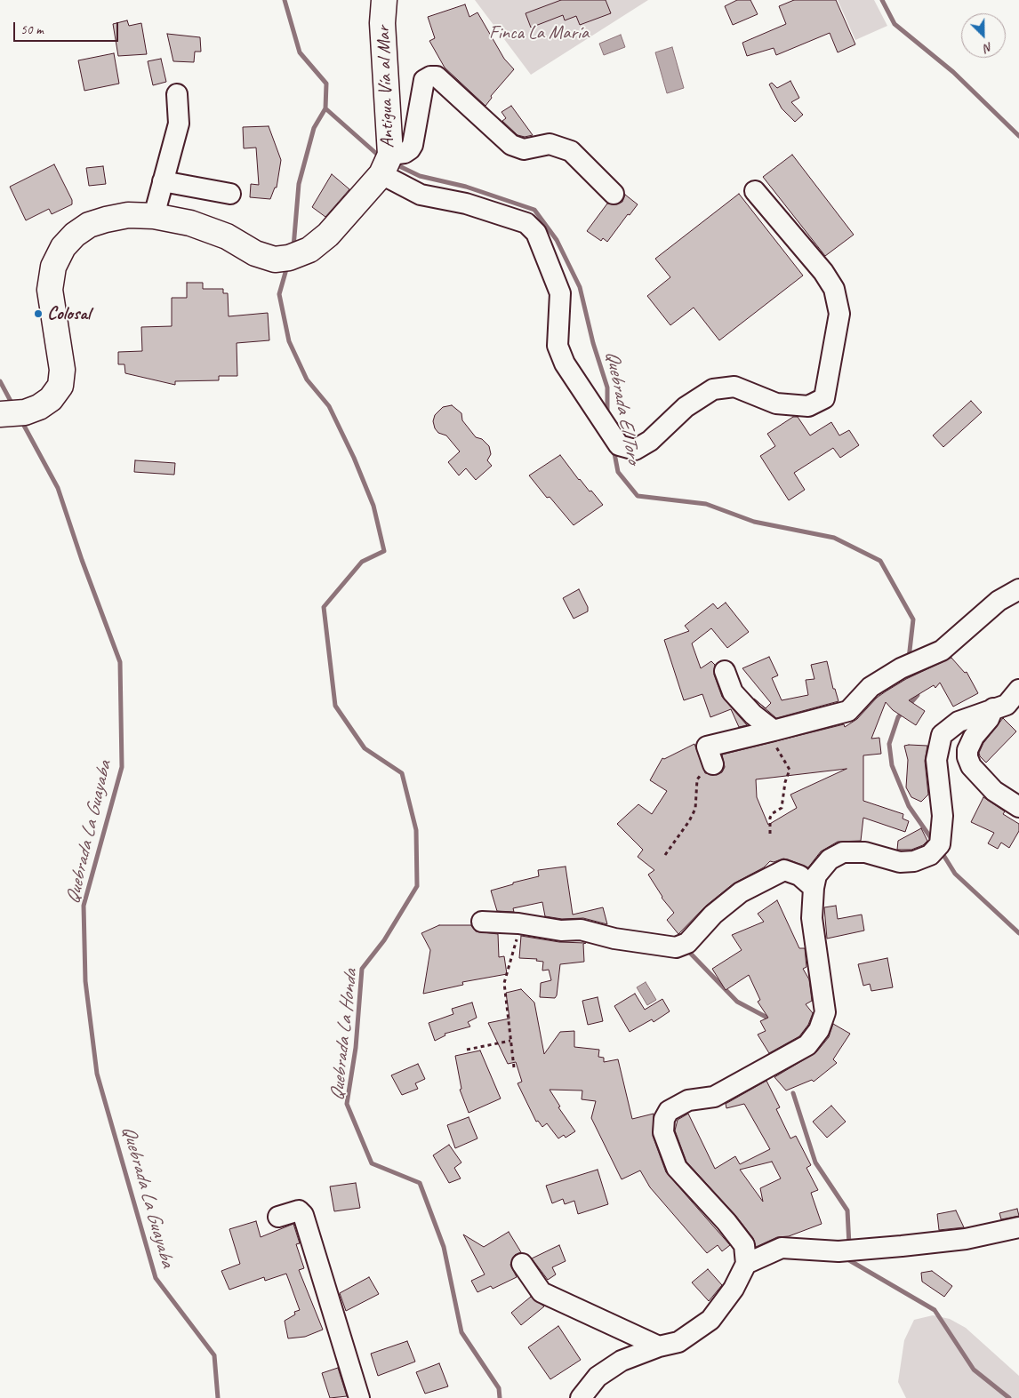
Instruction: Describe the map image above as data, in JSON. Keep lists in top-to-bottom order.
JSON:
{
  "streets": {
    "main road": ["Antigua Vía al Mar"]
  },
  "water": ["Quebrada El Toro", "Quebrada La Guayaba", "Quebrada La Honda"],
  "parks": ["Finca La María"],
  "places": ["Colosal"],
  "scale_bar": "50 m",
  "north": "bottom right"
}
